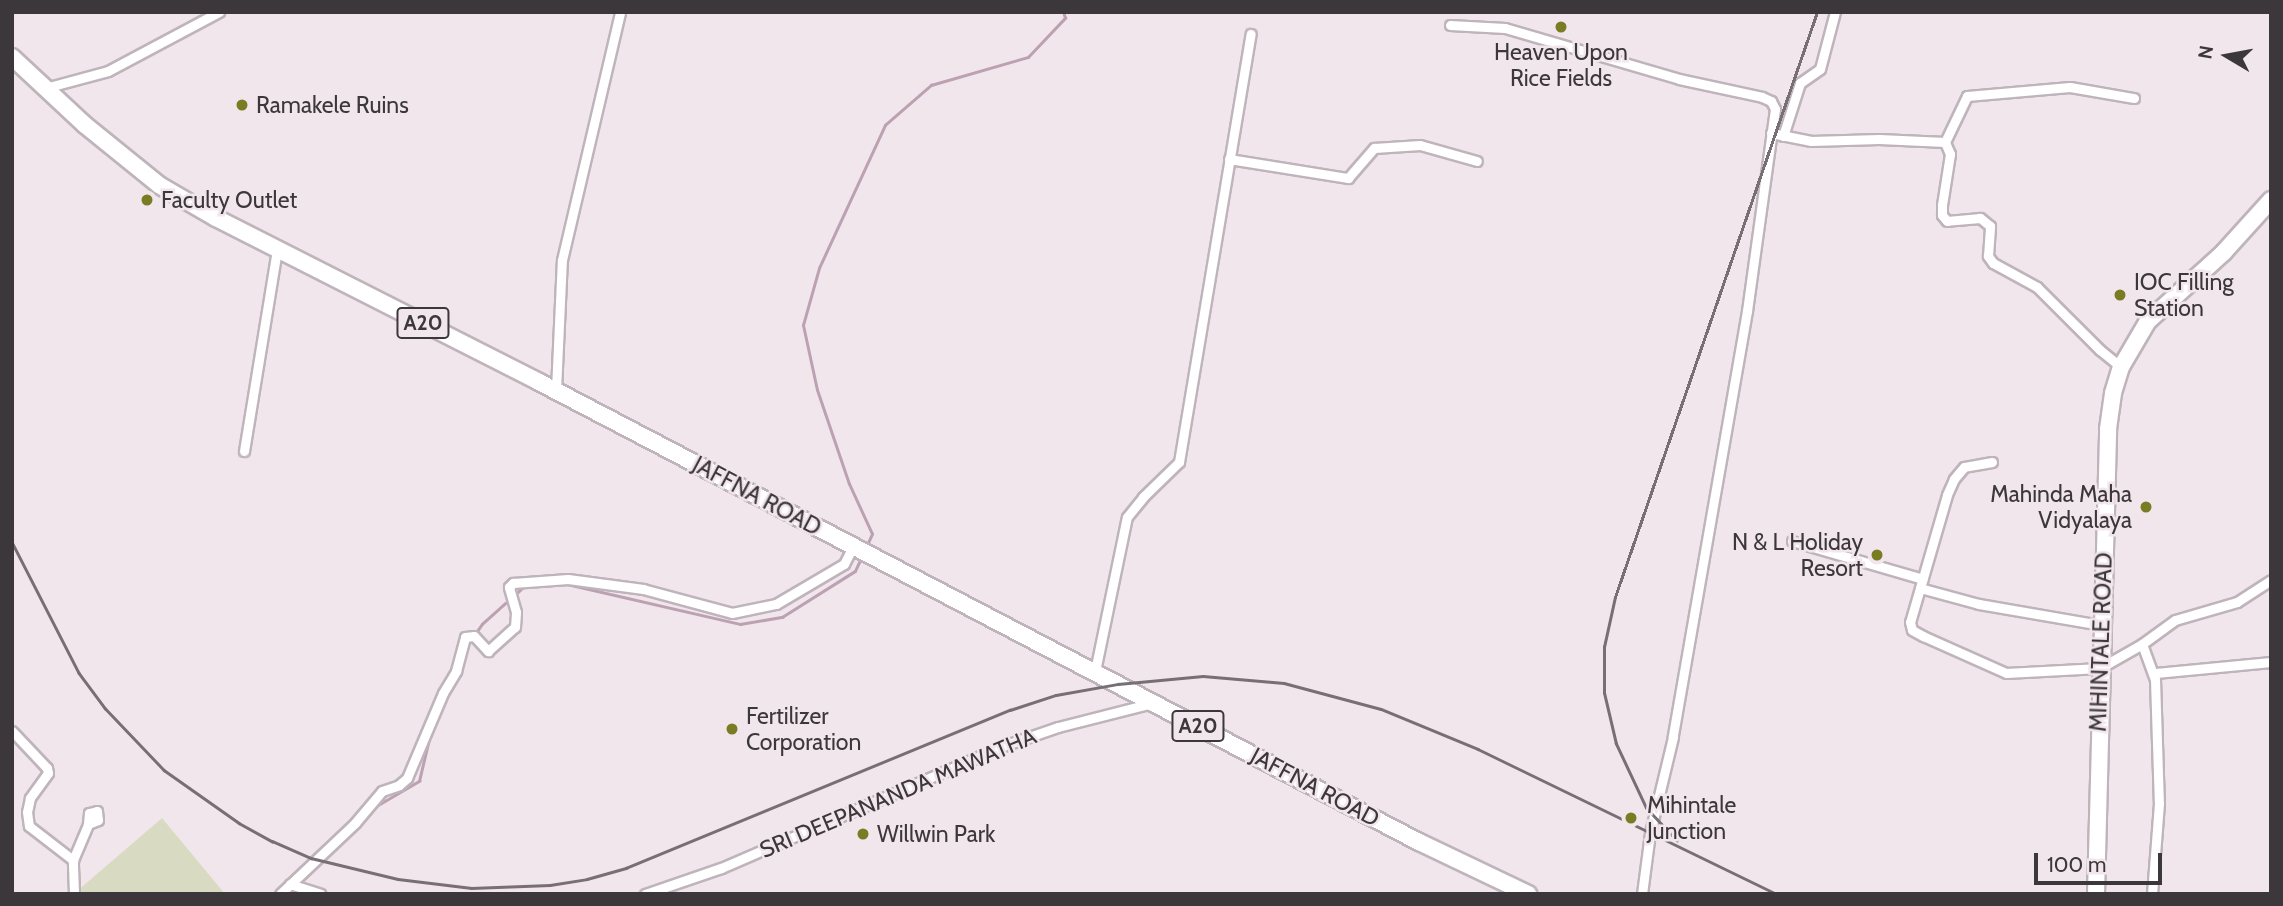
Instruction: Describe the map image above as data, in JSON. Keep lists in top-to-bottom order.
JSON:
{
  "streets": {
    "highway": ["A20", "JAFFNA ROAD", "MIHINTALE ROAD"],
    "street": ["SRI DEEPANANDA MAWATHA"]
  },
  "crossings": [
    ["JAFFNA ROAD", "SRI DEEPANANDA MAWATHA"]
  ],
  "places": [
    "Heaven Upon Rice Fields",
    "Ramakele Ruins",
    "Faculty Outlet",
    "IOC Filling Station",
    "Mahinda Maha Vidyalaya",
    "N & L Holiday Resort",
    "Fertilizer Corporation",
    "Mihintale Junction",
    "Willwin Park"
  ],
  "scale_bar": "100 m",
  "north": "left"
}
